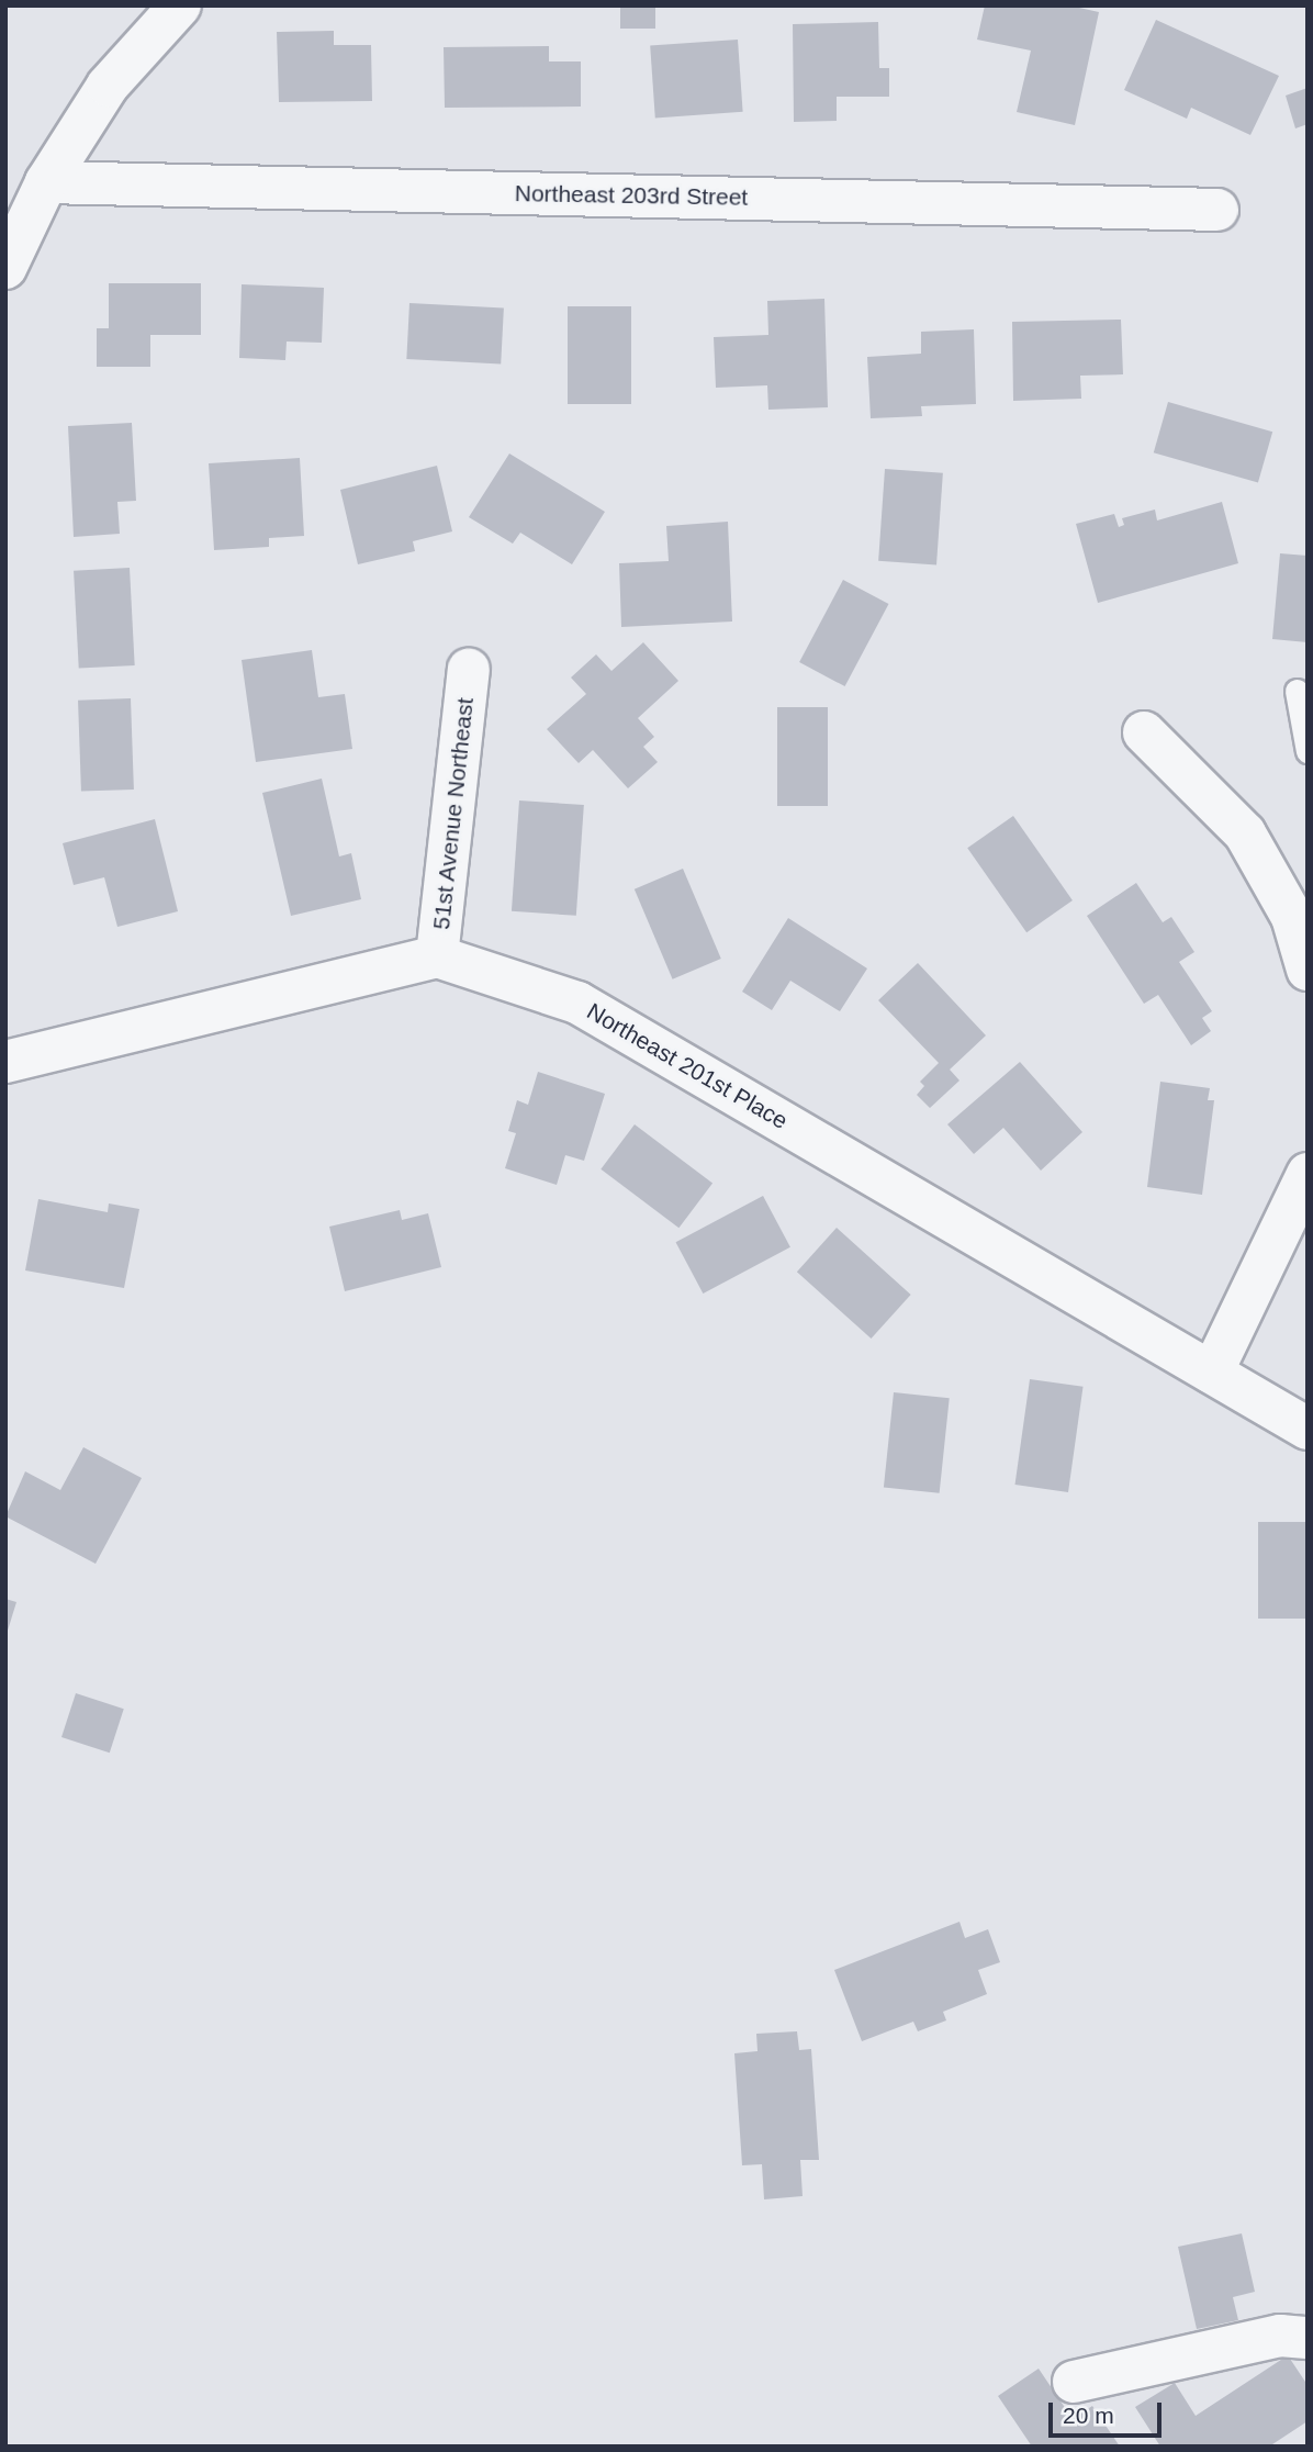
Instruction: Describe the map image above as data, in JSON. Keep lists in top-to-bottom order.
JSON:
{
  "streets": {
    "street": ["Northeast 203rd Street", "51st Avenue Northeast", "Northeast 201st Place"]
  },
  "crossings": [
    ["51st Avenue Northeast", "Northeast 201st Place"]
  ],
  "scale_bar": "20 m"
}
